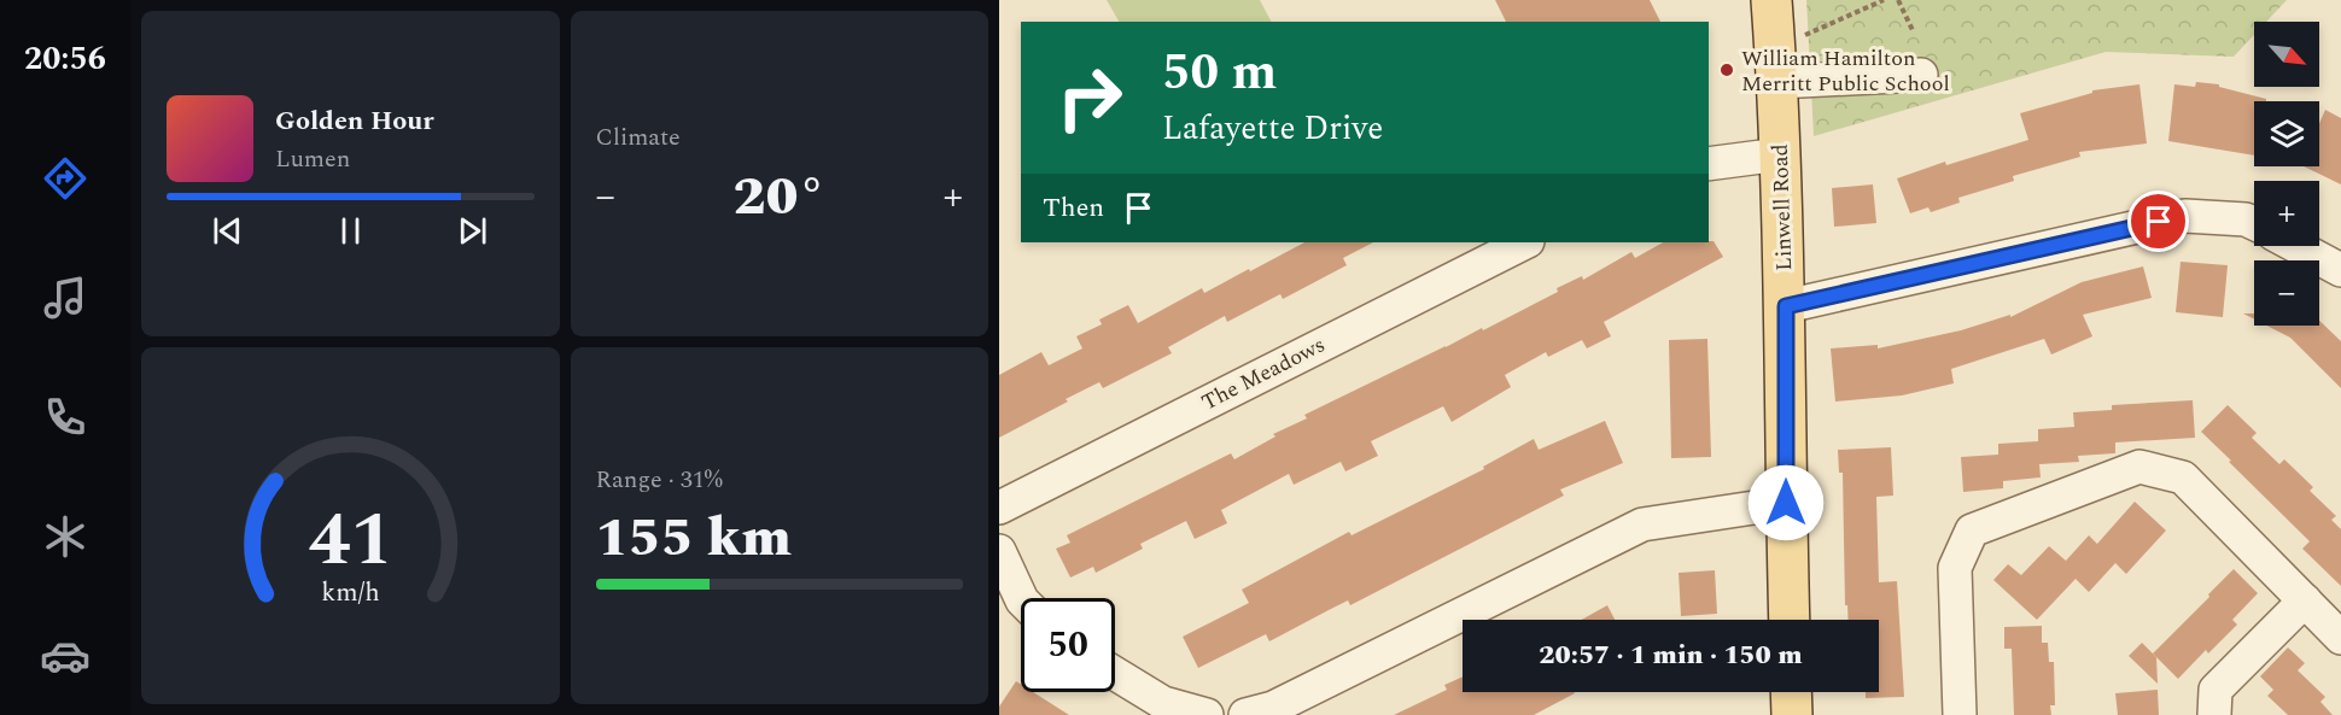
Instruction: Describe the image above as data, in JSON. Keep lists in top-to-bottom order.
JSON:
{
  "streets": {
    "main road": ["Linwell Road"],
    "street": ["The Meadows"]
  },
  "places": ["William Hamilton Merritt Public School"],
  "north": "bottom right",
  "page": {
    "tabs": "20:56",
    "tile": [
      "Climate",
      ["Range · 31%", "155 km"]
    ],
    "map_buttons": ["+", "−"],
    "turn": ["50 m", "Lafayette Drive"],
    "song": ["Golden Hour", "Lumen"],
    "heat": ["−", "20°", "+"],
    "then": "Then",
    "limit": "50",
    "trip": "20:57 · 1 min · 150 m",
    "gauge": ["41", "km/h"]
  }
}
